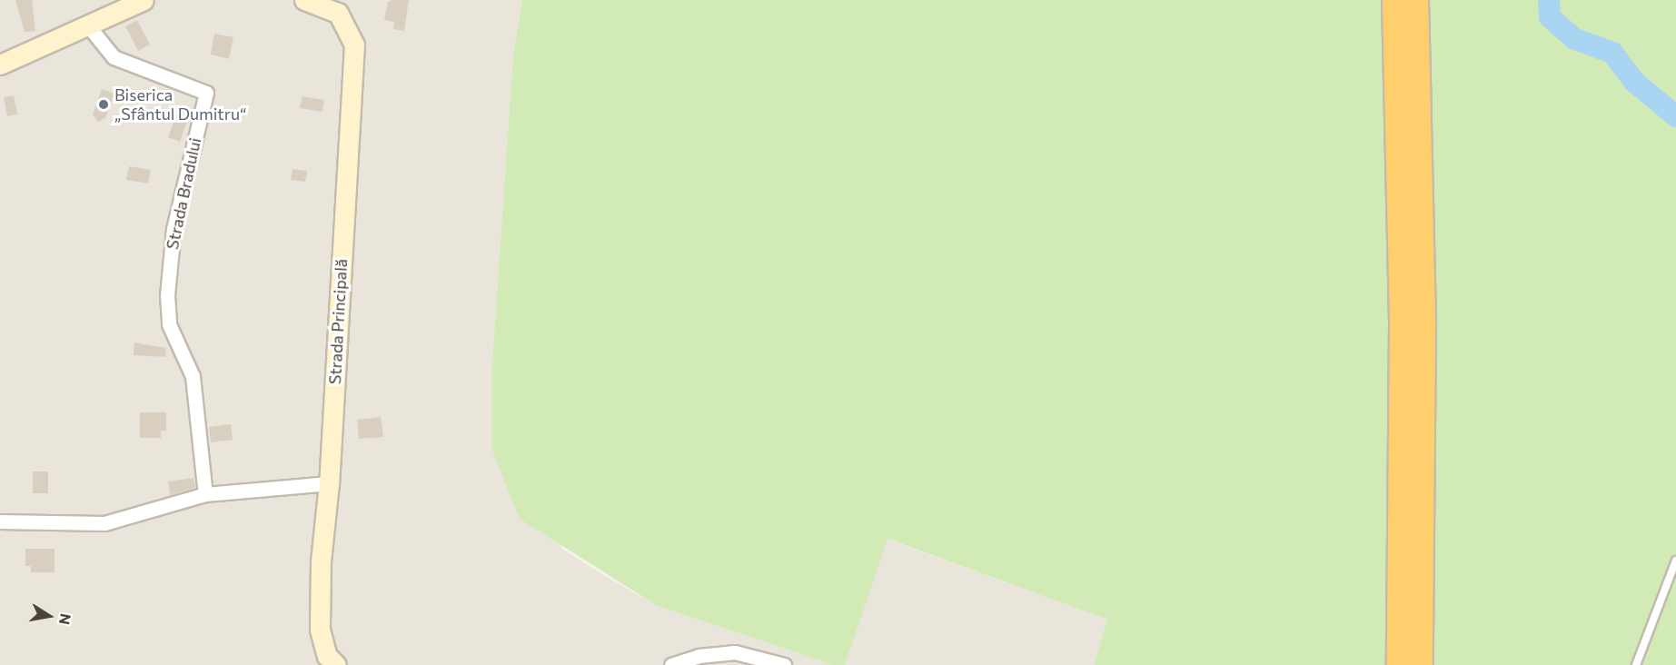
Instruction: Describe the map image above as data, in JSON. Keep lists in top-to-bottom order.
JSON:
{
  "streets": {
    "street": ["Strada Bradului", "Strada Principală"]
  },
  "places": ["Biserica „Sfântul Dumitru“"],
  "north": "right"
}
